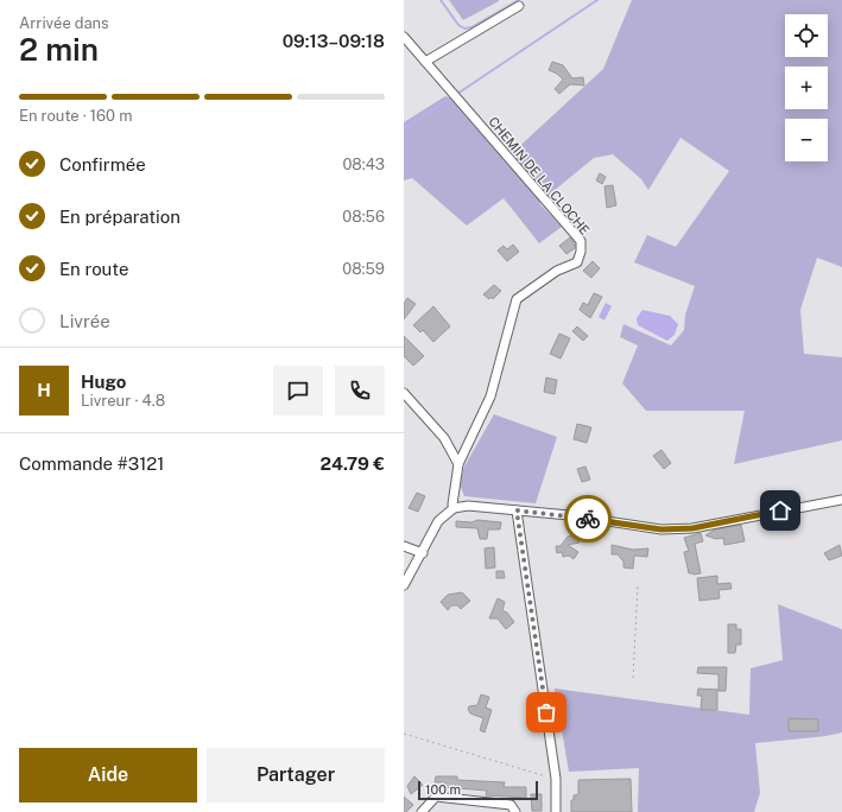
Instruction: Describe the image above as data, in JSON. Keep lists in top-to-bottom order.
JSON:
{
  "streets": {
    "street": ["CHEMIN DE LA CLOCHE"]
  },
  "scale_bar": "100 m",
  "page": {
    "heading": ["2 min", "Arrivée dans", "09:13–09:18"],
    "panel": [
      "Hugo",
      "Livreur · 4.8",
      "Commande #3121",
      "24.79 €"
    ],
    "map_buttons": ["+", "−"],
    "bar": "En route · 160 m",
    "list": [
      ["Confirmée", "08:43"],
      ["En préparation", "08:56"],
      ["En route", "08:59"],
      "Livrée"
    ],
    "round": "H",
    "buttons": ["Aide", "Partager"],
    "scale": "100 m"
  }
}
